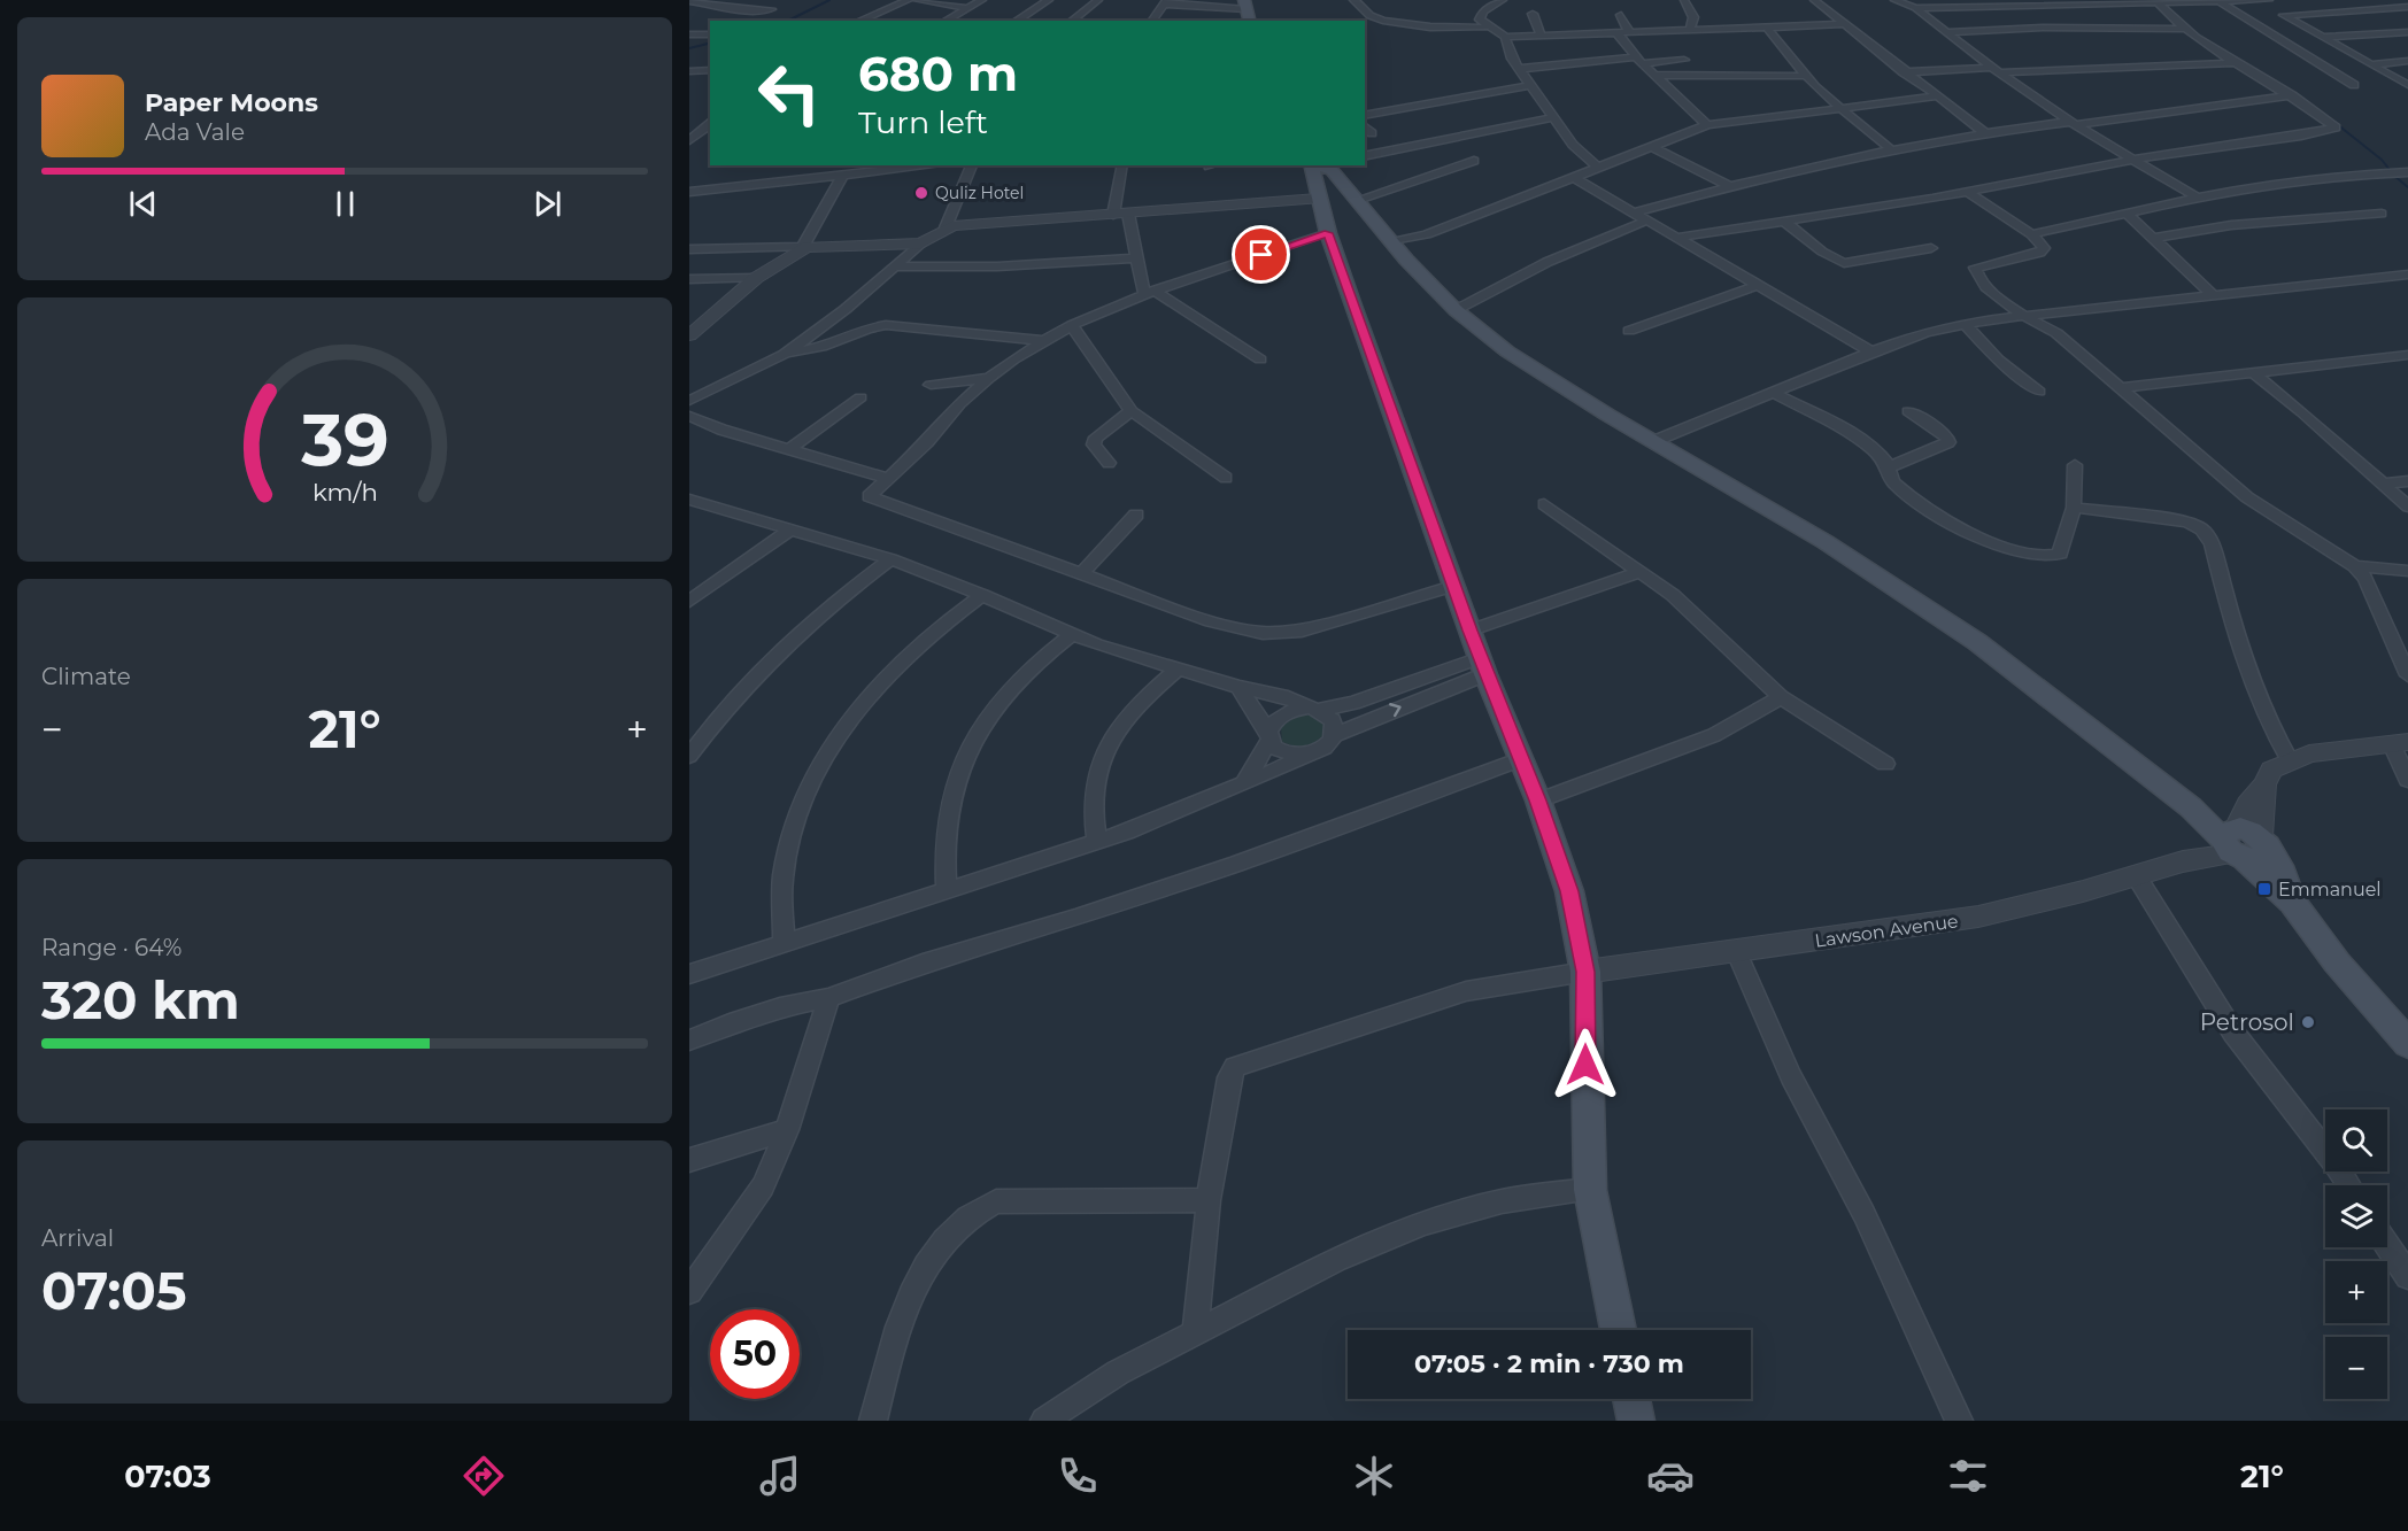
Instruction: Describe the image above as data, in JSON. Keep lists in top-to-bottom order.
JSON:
{
  "streets": {
    "street": ["Lawson Avenue"]
  },
  "places": {
    "other": ["Quliz Hotel", "Petrosol"],
    "transit": ["Emmanuel"]
  },
  "page": {
    "turn": ["680 m", "Turn left"],
    "song": ["Paper Moons", "Ada Vale"],
    "tile": [
      "Climate",
      ["Range · 64%", "320 km"],
      ["Arrival", "07:05"]
    ],
    "heat": ["−", "21°", "+"],
    "map_buttons": ["+", "−"],
    "limit": "50",
    "trip": "07:05 · 2 min · 730 m",
    "tabs": ["07:03", "21°"],
    "gauge": ["39", "km/h"]
  }
}
